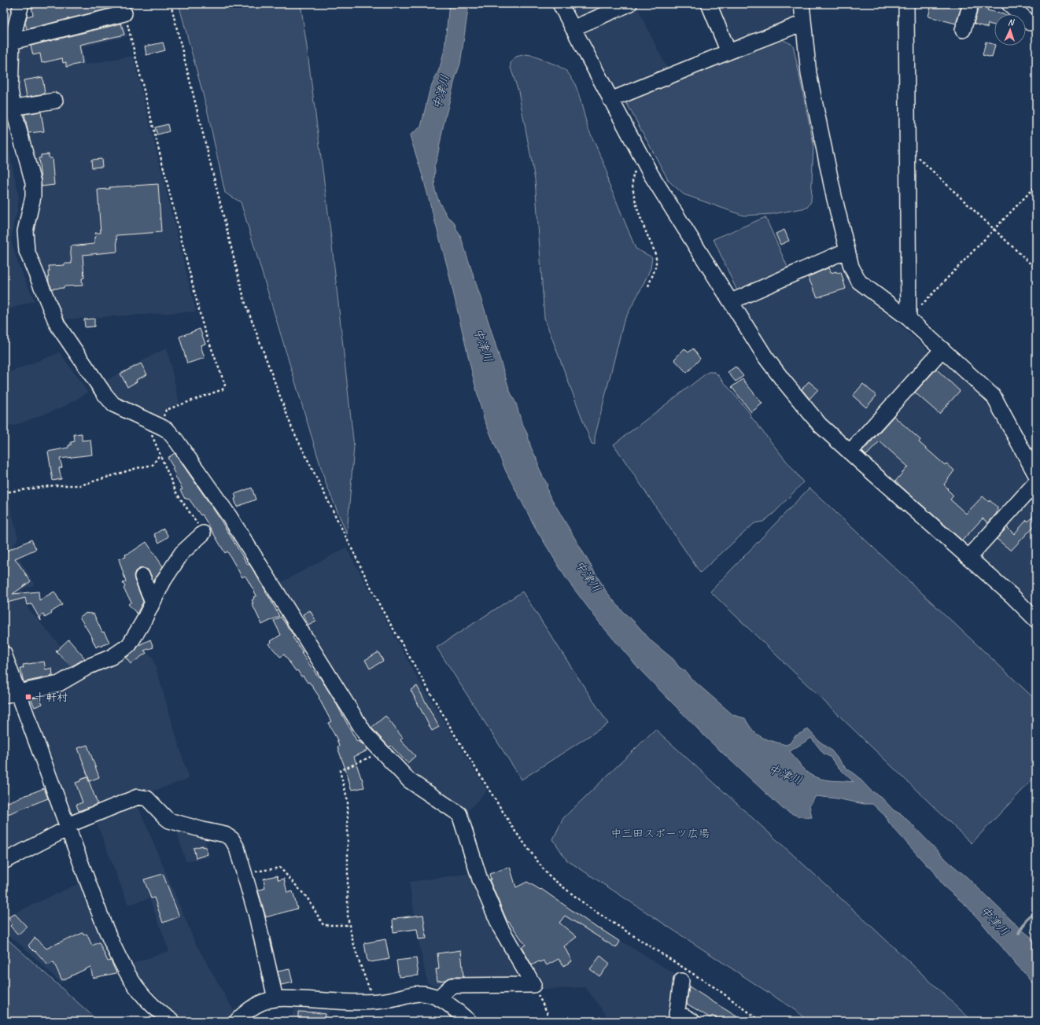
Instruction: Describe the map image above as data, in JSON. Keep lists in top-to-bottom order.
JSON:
{
  "water": ["中津川"],
  "parks": ["中三田スポーツ広場"],
  "places": {
    "transit": ["十軒村"]
  },
  "north": "top"
}
